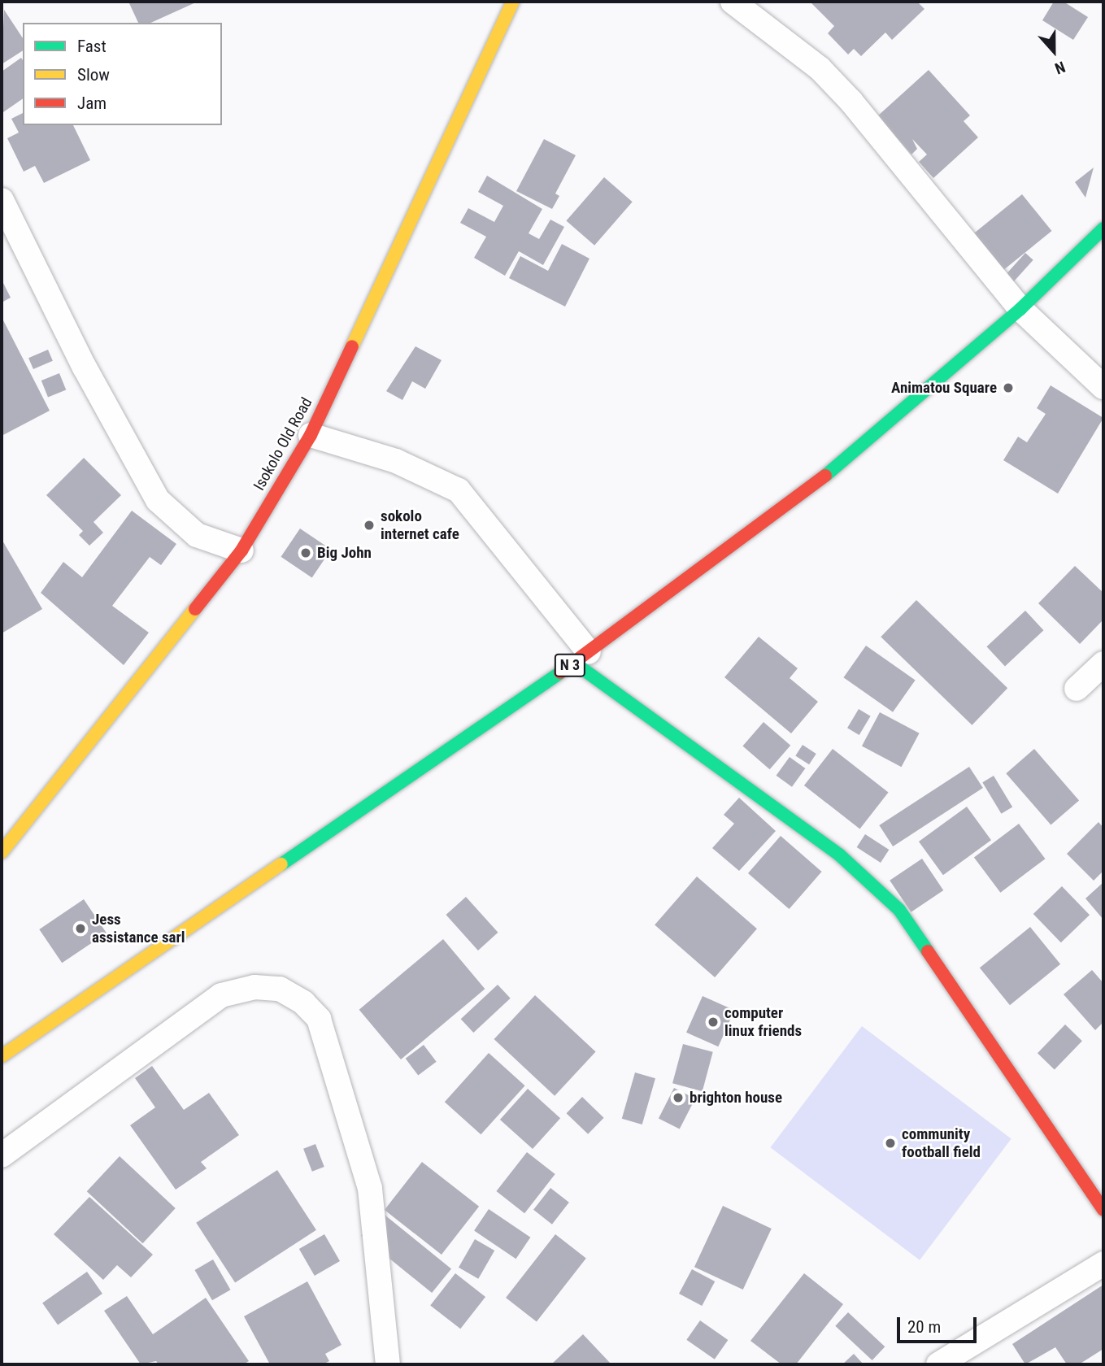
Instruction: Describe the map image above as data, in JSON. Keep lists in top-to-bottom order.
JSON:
{
  "streets": {
    "main road": ["Isokolo Old Road", "N 3"]
  },
  "places": [
    "Animatou Square",
    "sokolo internet cafe",
    "Big John",
    "Jess assistance sarl",
    "computer linux friends",
    "brighton house",
    "community football field"
  ],
  "legend": ["Fast", "Slow", "Jam"],
  "scale_bar": "20 m",
  "north": "bottom"
}
